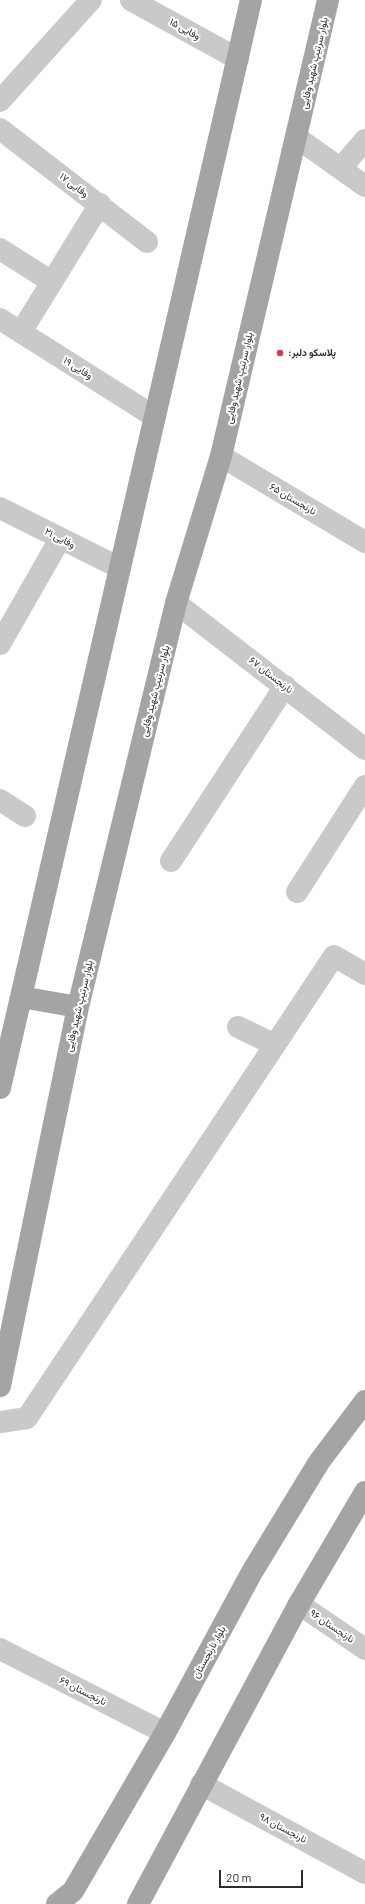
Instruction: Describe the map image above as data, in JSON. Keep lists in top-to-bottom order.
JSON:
{
  "streets": {
    "main road": ["بلوار سرتیپ شهید وفایی", "بلوار نارنجستان"],
    "street": [
      "وفایی ۱۵",
      "وفایی ۱۷",
      "وفایی ۱۹",
      "نارنجستان ۶۵",
      "وفایی ۲۱",
      "نارنجستان ۶۷",
      "نارنجستان ۹۶",
      "نارنجستان ۶۹",
      "نارنجستان ۹۸"
    ]
  },
  "crossings": [
    ["بلوار سرتیپ شهید وفایی", "نارنجستان ۶۵"],
    ["بلوار سرتیپ شهید وفایی", "نارنجستان ۶۷"],
    ["بلوار نارنجستان", "نارنجستان ۶۹"]
  ],
  "places": [":پلاسکو دلبر"],
  "scale_bar": "20 m"
}
